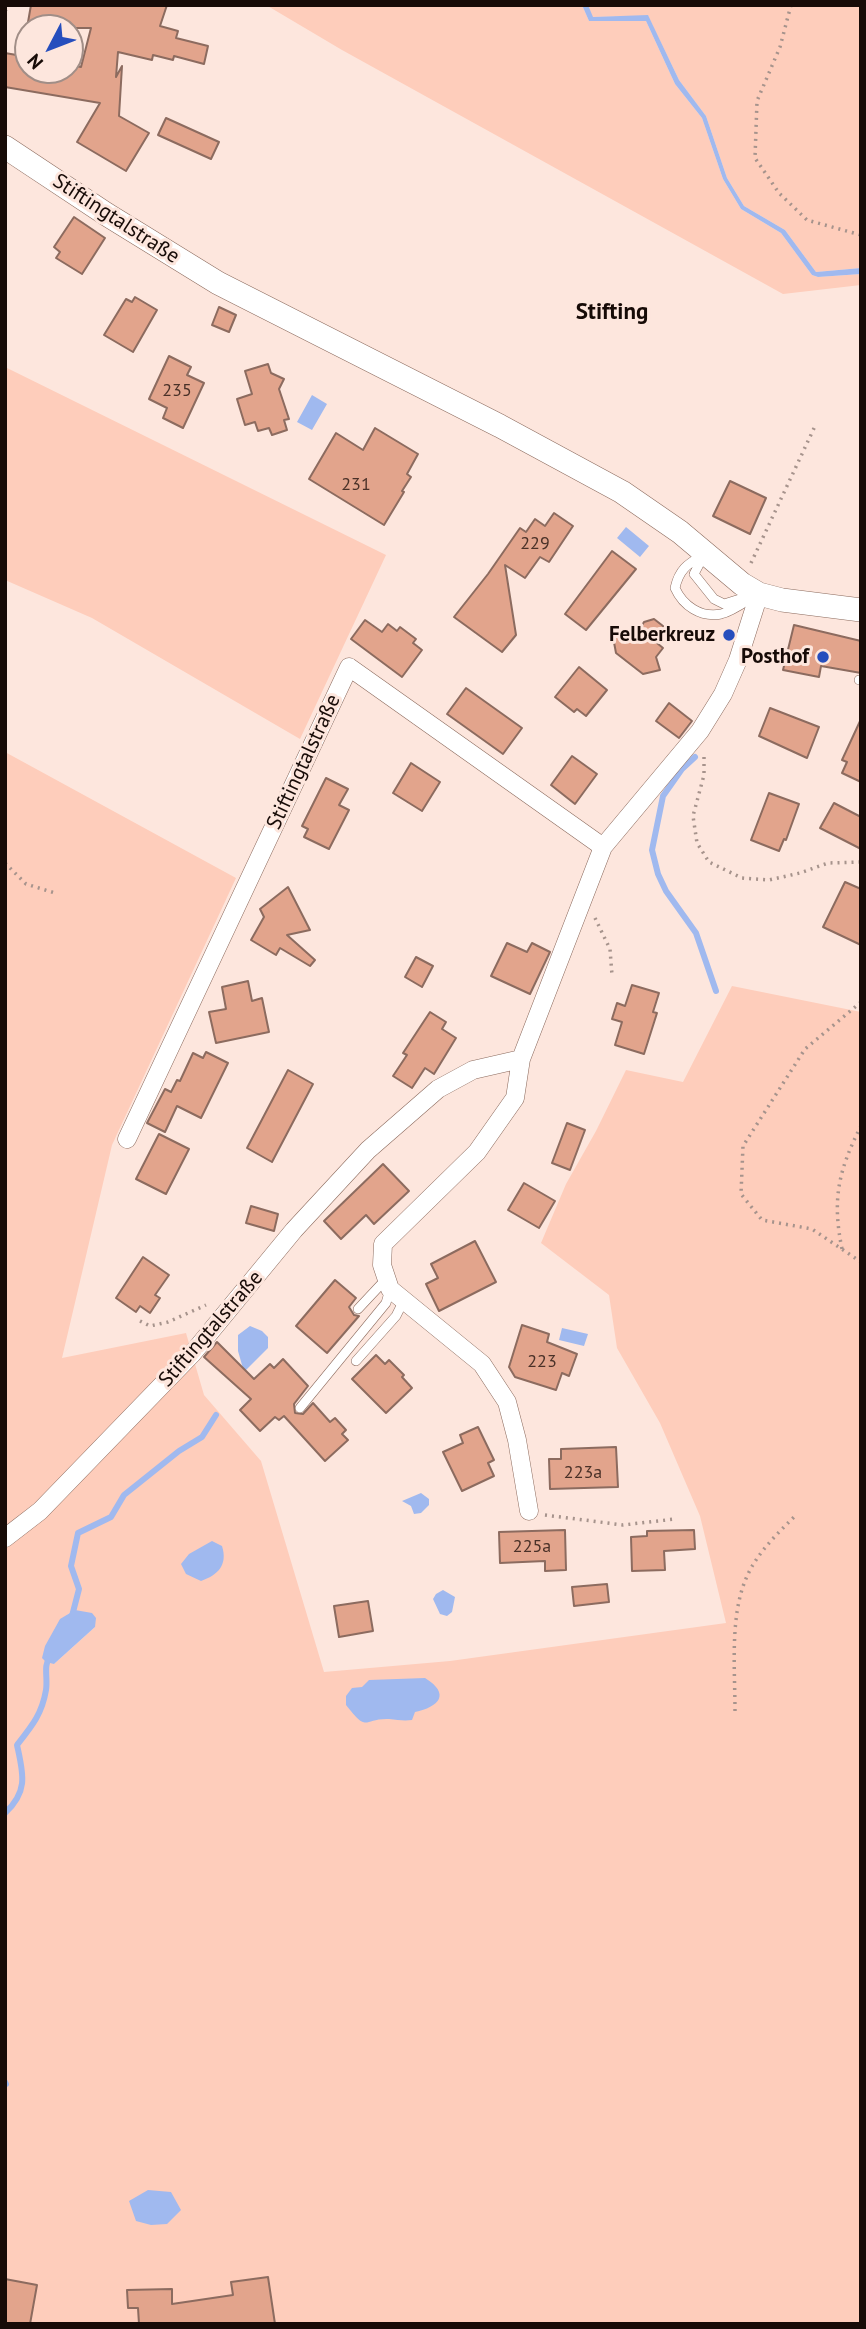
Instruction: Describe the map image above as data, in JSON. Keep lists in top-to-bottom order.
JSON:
{
  "streets": {
    "street": ["Stiftingtalstraße"]
  },
  "districts": ["Stifting"],
  "places": ["Felberkreuz", "Posthof"],
  "house_numbers": [
    "235",
    "231",
    "229",
    "223",
    "223a",
    "225a"
  ],
  "north": "bottom left"
}
